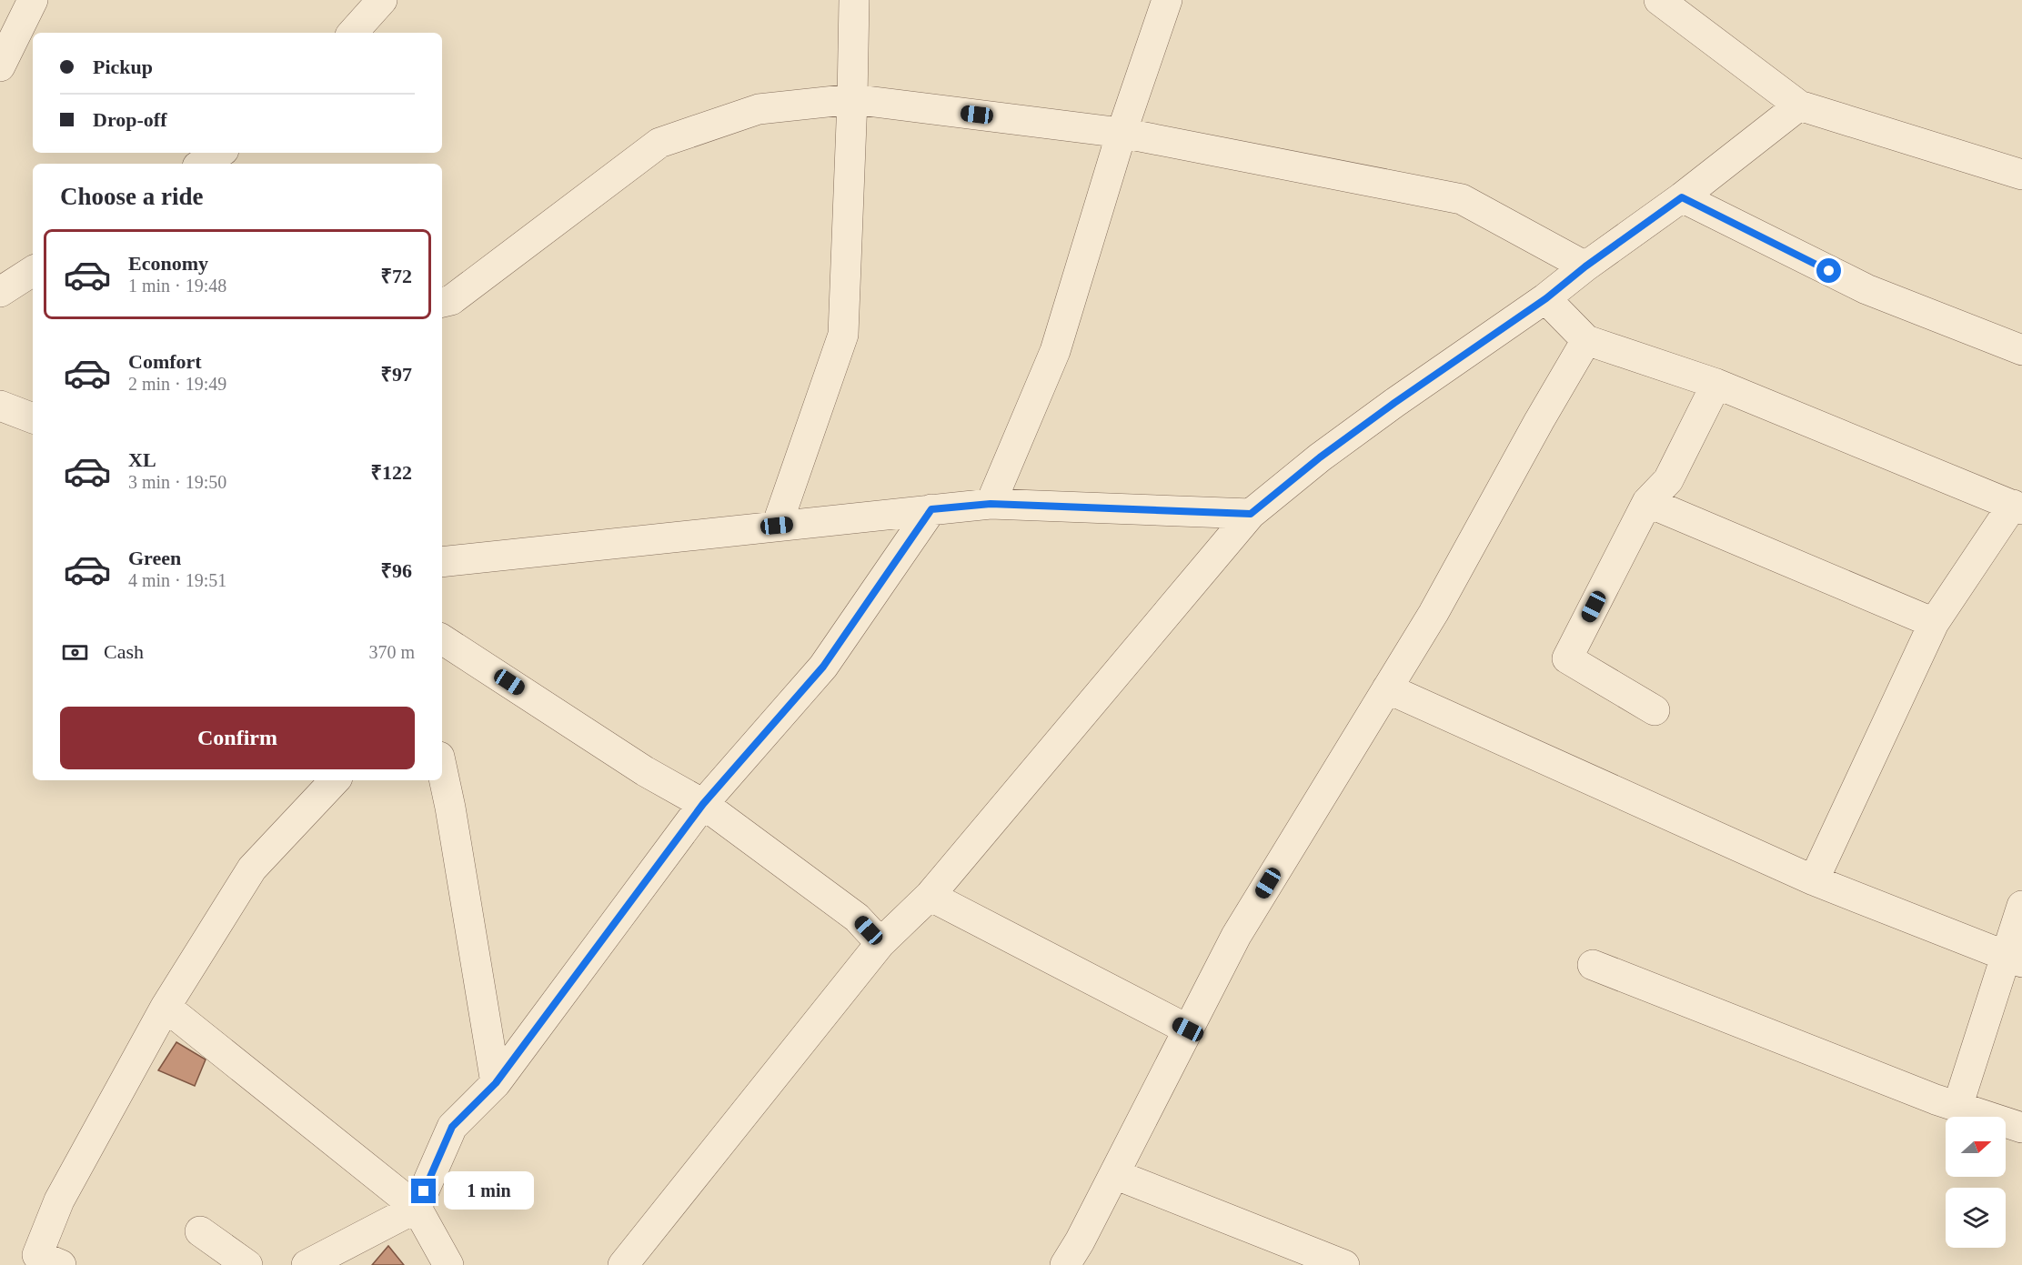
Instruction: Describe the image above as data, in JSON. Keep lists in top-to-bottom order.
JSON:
{
  "north": "right",
  "page": {
    "banner": ["Pickup", "Drop-off"],
    "heading": "Choose a ride",
    "list": [
      {
        "name": "Economy",
        "note": "1 min · 19:48",
        "value": "₹72"
      },
      {
        "name": "Comfort",
        "note": "2 min · 19:49",
        "value": "₹97"
      },
      {
        "name": "XL",
        "note": "3 min · 19:50",
        "value": "₹122"
      },
      {
        "name": "Green",
        "note": "4 min · 19:51",
        "value": "₹96"
      }
    ],
    "pay": ["Cash", "370 m"],
    "buttons": "Confirm",
    "bubble": "1 min"
  }
}
